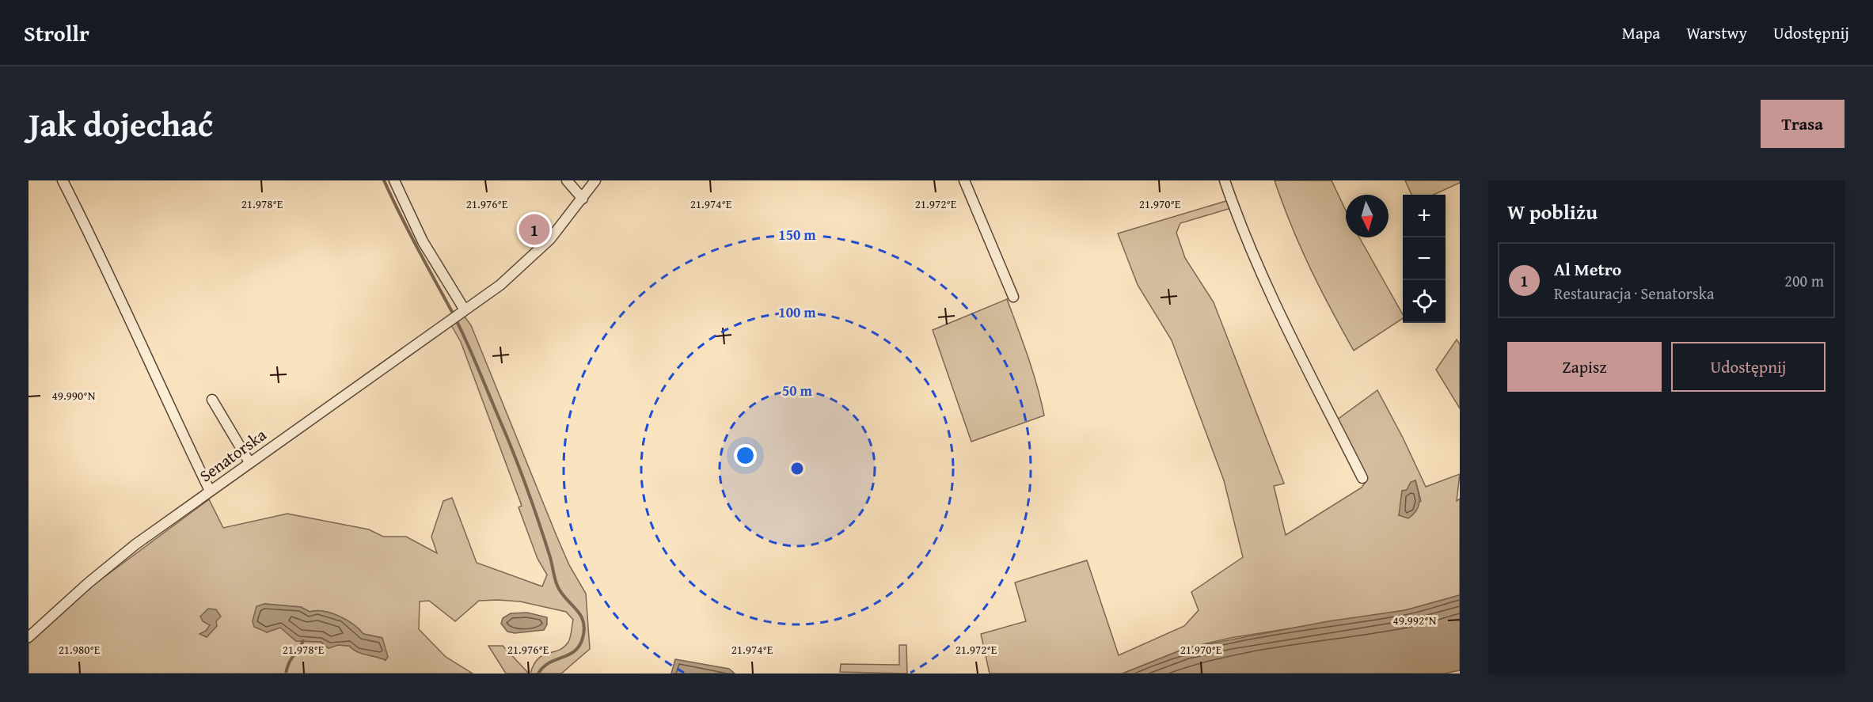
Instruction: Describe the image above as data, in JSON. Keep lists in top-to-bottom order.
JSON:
{
  "streets": {
    "street": ["Senatorska"]
  },
  "north": "bottom",
  "page": {
    "header": "Strollr",
    "nav": ["Mapa", "Warstwy", "Udostępnij"],
    "title": "Jak dojechać",
    "buttons": [
      "Trasa",
      ["Zapisz", "Udostępnij"]
    ],
    "heading": "W pobliżu",
    "map_buttons": ["+", "−"],
    "pins": "1",
    "list": [
      {
        "mark": "1",
        "name": "Al Metro",
        "note": "Restauracja · Senatorska",
        "value": "200 m"
      }
    ]
  },
  "coordinates": [
    "21.978°E",
    "21.976°E",
    "21.974°E",
    "21.972°E",
    "21.970°E",
    "49.990°N",
    "49.992°N",
    "21.980°E"
  ],
  "rings": ["150 m", "100 m", "50 m"]
}
